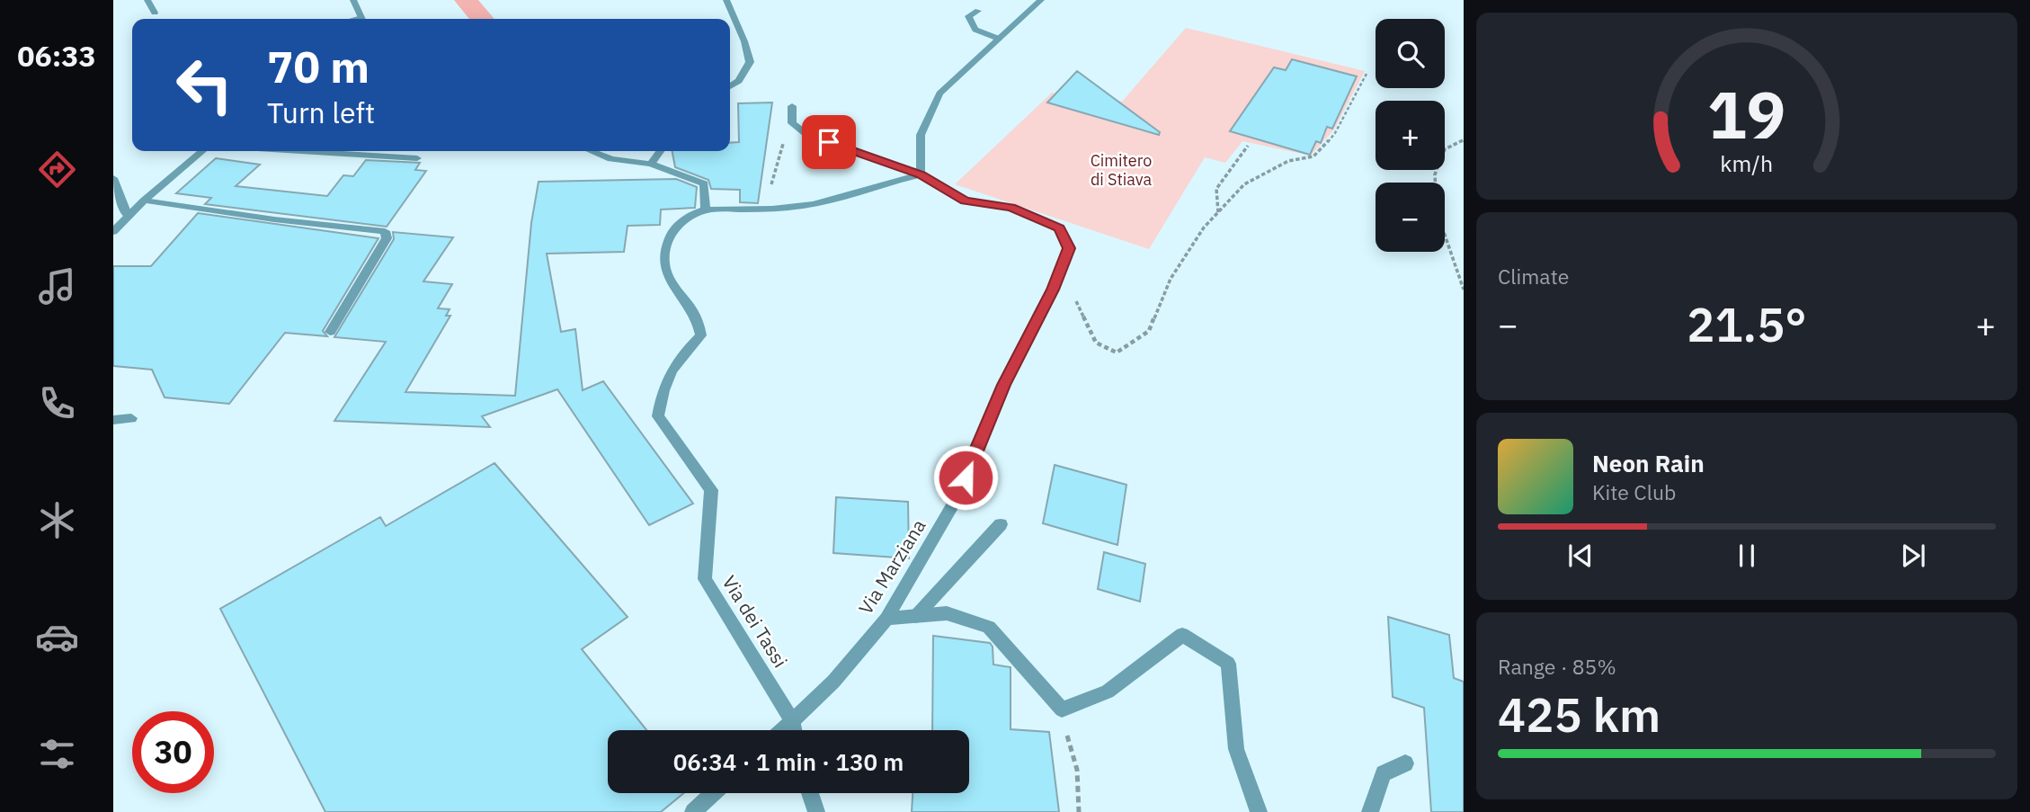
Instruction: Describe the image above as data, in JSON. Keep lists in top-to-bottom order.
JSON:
{
  "streets": {
    "street": ["Via Marziana", "Via dei Tassi"]
  },
  "crossings": [
    ["Via Marziana", "Via dei Tassi"]
  ],
  "parks": ["Cimitero di Stiava"],
  "page": {
    "tabs": "06:33",
    "map_buttons": ["+", "−"],
    "turn": ["70 m", "Turn left"],
    "tile": [
      "Climate",
      ["Range · 85%", "425 km"]
    ],
    "heat": ["−", "21.5°", "+"],
    "song": ["Neon Rain", "Kite Club"],
    "limit": "30",
    "trip": "06:34 · 1 min · 130 m",
    "gauge": ["19", "km/h"]
  }
}
